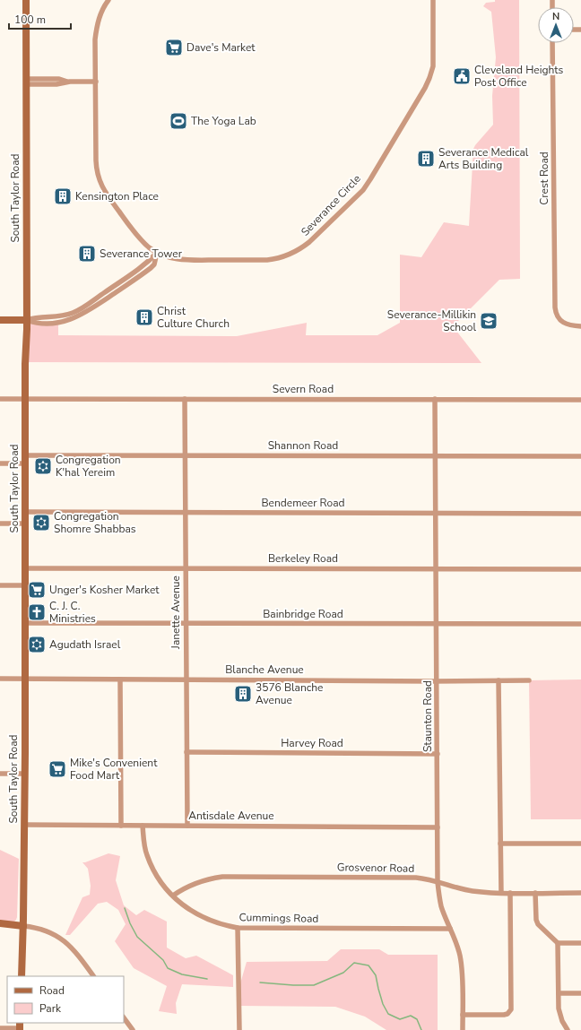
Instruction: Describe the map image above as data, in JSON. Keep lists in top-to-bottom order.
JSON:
{
  "streets": {
    "main road": ["South Taylor Road"],
    "street": [
      "Crest Road",
      "Severance Circle",
      "Severn Road",
      "Shannon Road",
      "Bendemeer Road",
      "Berkeley Road",
      "Janette Avenue",
      "Bainbridge Road",
      "Blanche Avenue",
      "Staunton Road",
      "Harvey Road",
      "Antisdale Avenue",
      "Grosvenor Road",
      "Cummings Road"
    ]
  },
  "crossings": [
    ["South Taylor Road", "Severn Road"],
    ["South Taylor Road", "Shannon Road"],
    ["South Taylor Road", "Bendemeer Road"],
    ["South Taylor Road", "Berkeley Road"],
    ["South Taylor Road", "Bainbridge Road"],
    ["South Taylor Road", "Blanche Avenue"],
    ["South Taylor Road", "Antisdale Avenue"],
    ["Severn Road", "Janette Avenue"],
    ["Severn Road", "Staunton Road"],
    ["Shannon Road", "Janette Avenue"],
    ["Shannon Road", "Staunton Road"],
    ["Bendemeer Road", "Janette Avenue"],
    ["Bendemeer Road", "Staunton Road"],
    ["Berkeley Road", "Janette Avenue"],
    ["Berkeley Road", "Staunton Road"],
    ["Janette Avenue", "Bainbridge Road"],
    ["Janette Avenue", "Blanche Avenue"],
    ["Janette Avenue", "Harvey Road"],
    ["Janette Avenue", "Antisdale Avenue"],
    ["Bainbridge Road", "Staunton Road"],
    ["Blanche Avenue", "Staunton Road"],
    ["Staunton Road", "Harvey Road"],
    ["Staunton Road", "Antisdale Avenue"],
    ["Staunton Road", "Grosvenor Road"],
    ["Staunton Road", "Cummings Road"],
    ["Antisdale Avenue", "Cummings Road"],
    ["Grosvenor Road", "Cummings Road"]
  ],
  "places": {
    "supermarket": ["Dave's Market", "Unger's Kosher Market", "Mike's Convenient Food Mart"],
    "public building": ["Cleveland Heights Post Office"],
    "sports": ["The Yoga Lab"],
    "building": [
      "Severance Medical Arts Building",
      "Kensington Place",
      "Severance Tower",
      "Christ Culture Church",
      "3576 Blanche Avenue"
    ],
    "school or university": ["Severance-Millikin School"],
    "synagogue": ["Congregation K'hal Yereim", "Congregation Shomre Shabbas", "Agudath Israel"],
    "church": ["C. J. C. Ministries"]
  },
  "legend": ["Road", "Park"],
  "scale_bar": "100 m",
  "north": "top"
}
